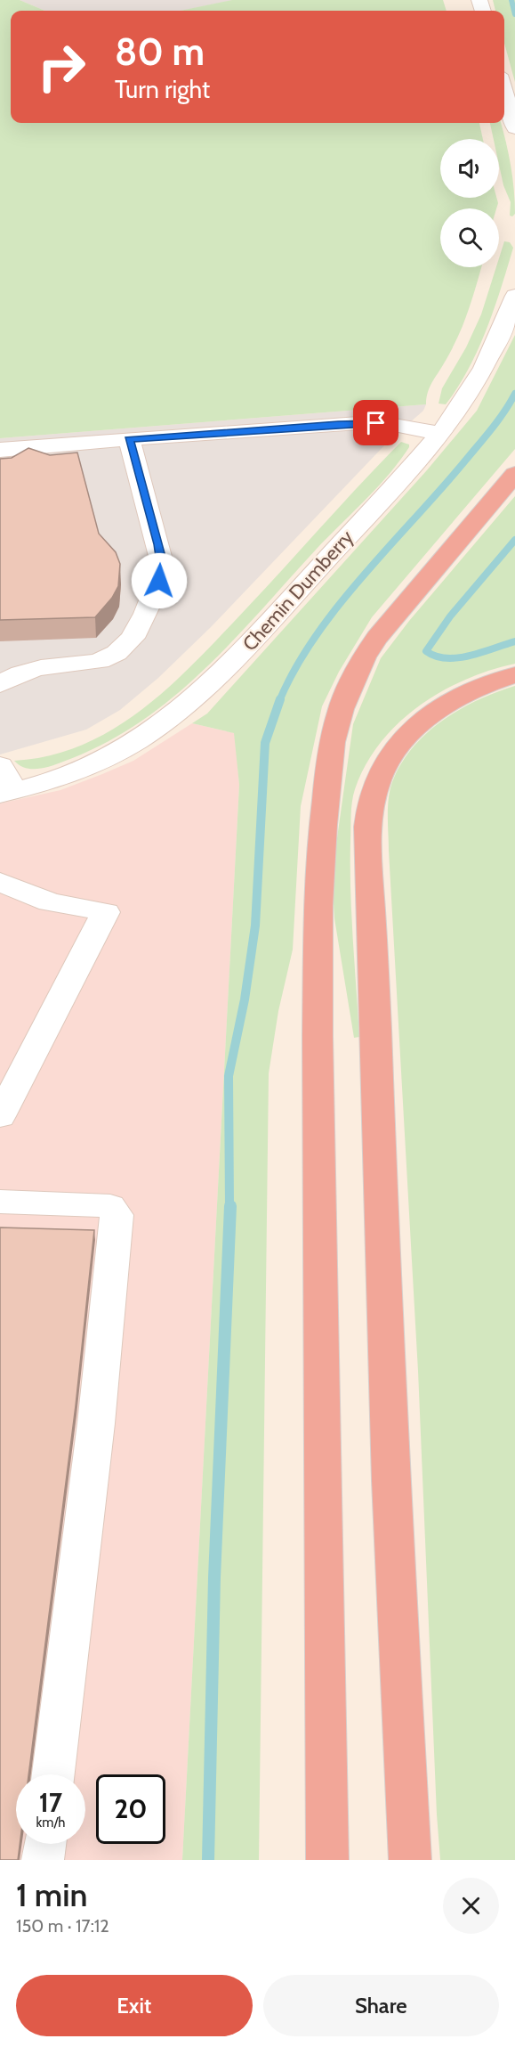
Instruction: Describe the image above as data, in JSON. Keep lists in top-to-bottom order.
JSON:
{
  "streets": {
    "street": ["Chemin Dumberry"]
  },
  "page": {
    "turn": ["80 m", "Turn right"],
    "speed": "17 km/h",
    "limit": "20",
    "heading": ["1 min", "150 m · 17:12"],
    "buttons": ["Exit", "Share"]
  }
}
